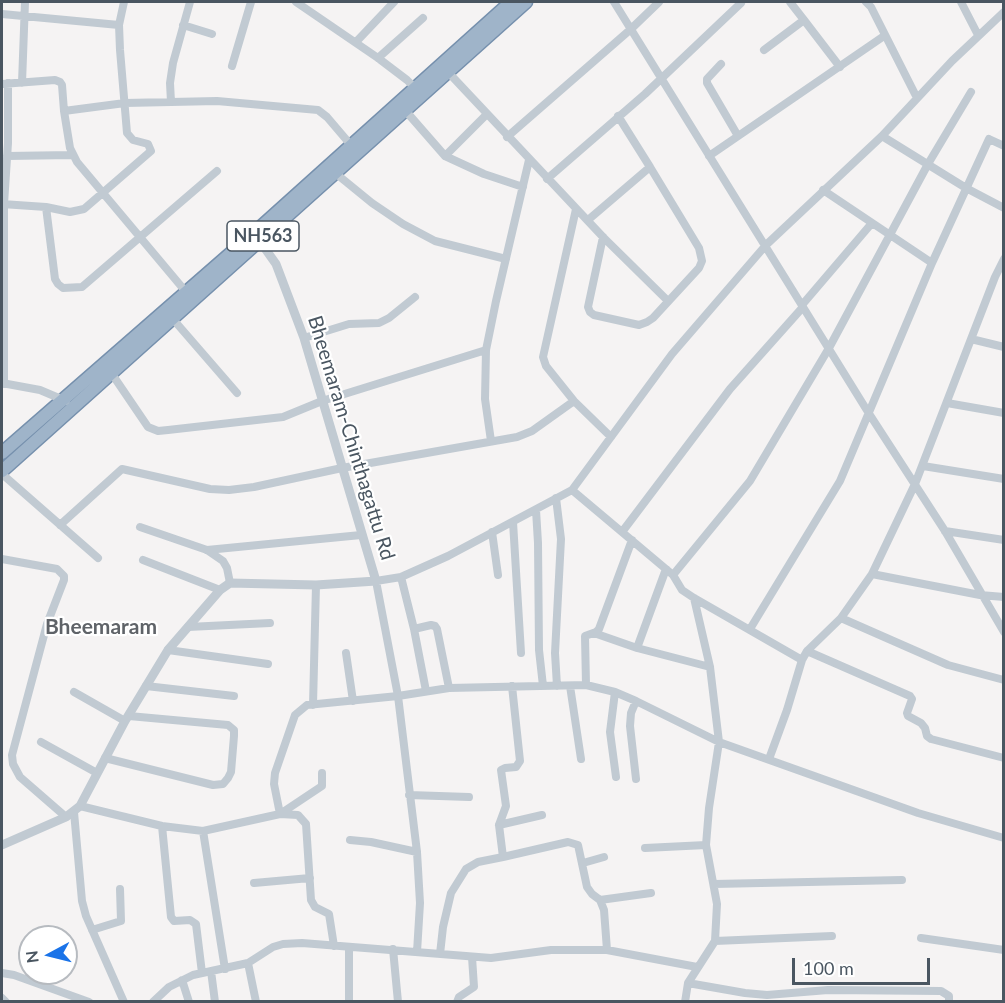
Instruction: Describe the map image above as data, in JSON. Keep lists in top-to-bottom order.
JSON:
{
  "streets": {
    "highway": ["NH563"],
    "street": ["Bheemaram-Chinthagattu Rd"]
  },
  "crossings": [
    ["NH563", "Bheemaram-Chinthagattu Rd"]
  ],
  "districts": ["Bheemaram"],
  "scale_bar": "100 m",
  "north": "left"
}
